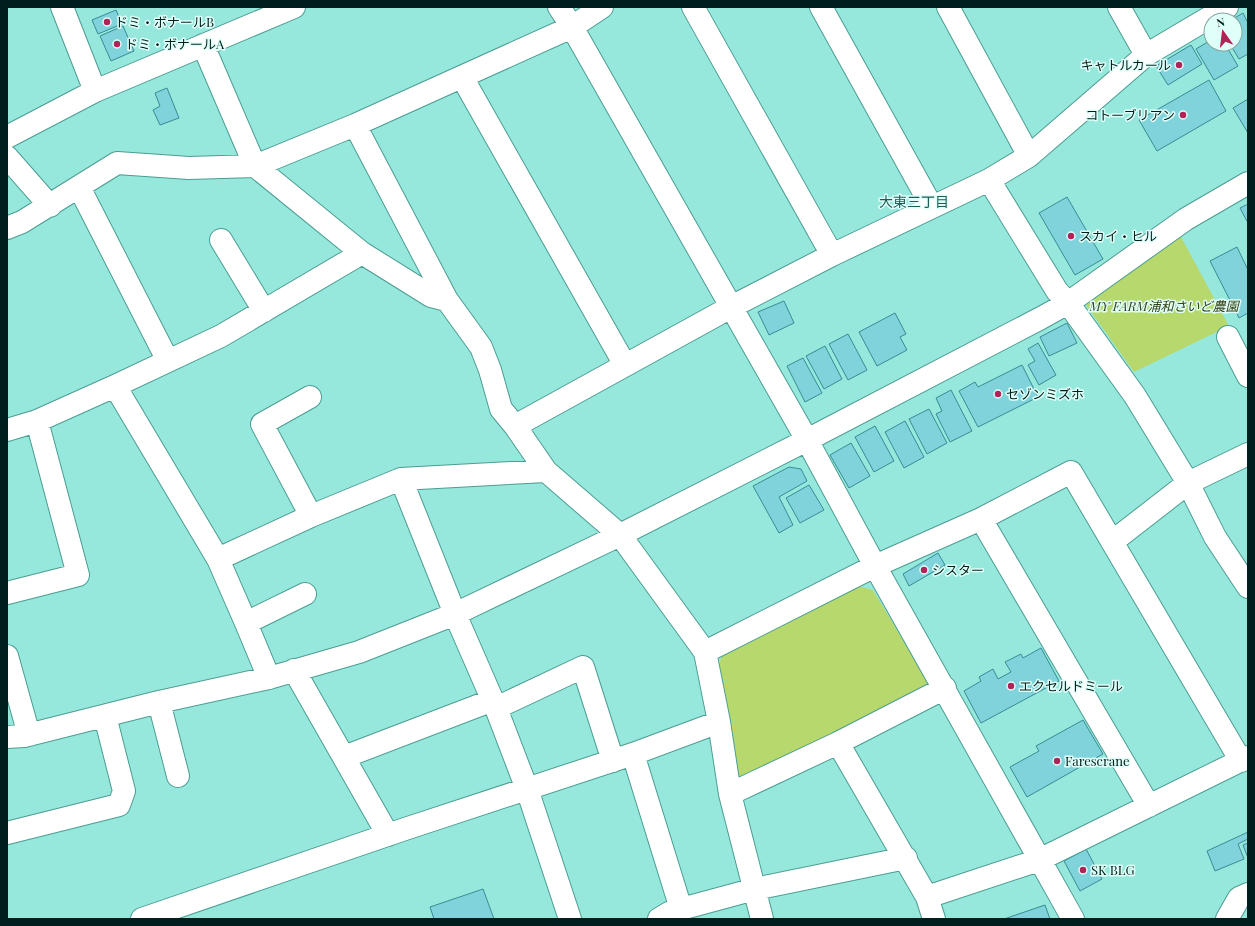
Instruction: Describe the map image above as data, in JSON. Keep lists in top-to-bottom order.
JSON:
{
  "districts": ["大東三丁目"],
  "parks": ["MY FARM浦和さいど農園"],
  "places": [
    "ドミ・ボナールB",
    "ドミ・ボナールA",
    "キャトルカール",
    "コトーブリアン",
    "スカイ・ヒル",
    "セゾンミズホ",
    "シスター",
    "エクセルドミール",
    "Farescrane",
    "SK BLG"
  ],
  "north": "top"
}
